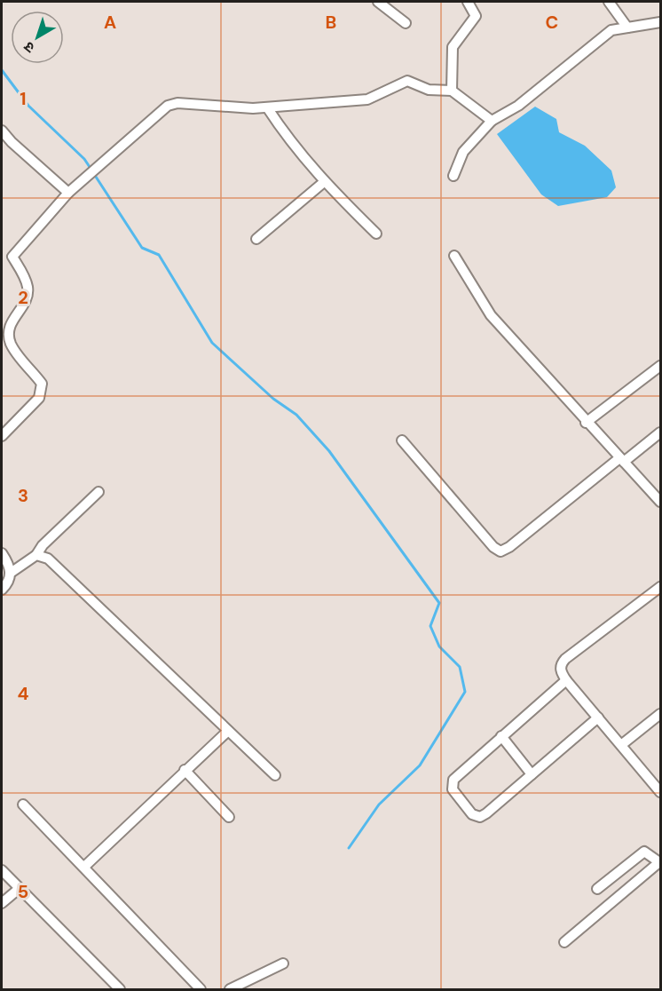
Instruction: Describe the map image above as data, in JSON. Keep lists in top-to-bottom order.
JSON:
{
  "north": "bottom left",
  "grid": {
    "columns": ["A", "B", "C"],
    "rows": [
      "1",
      "2",
      "3",
      "4",
      "5"
    ]
  }
}
